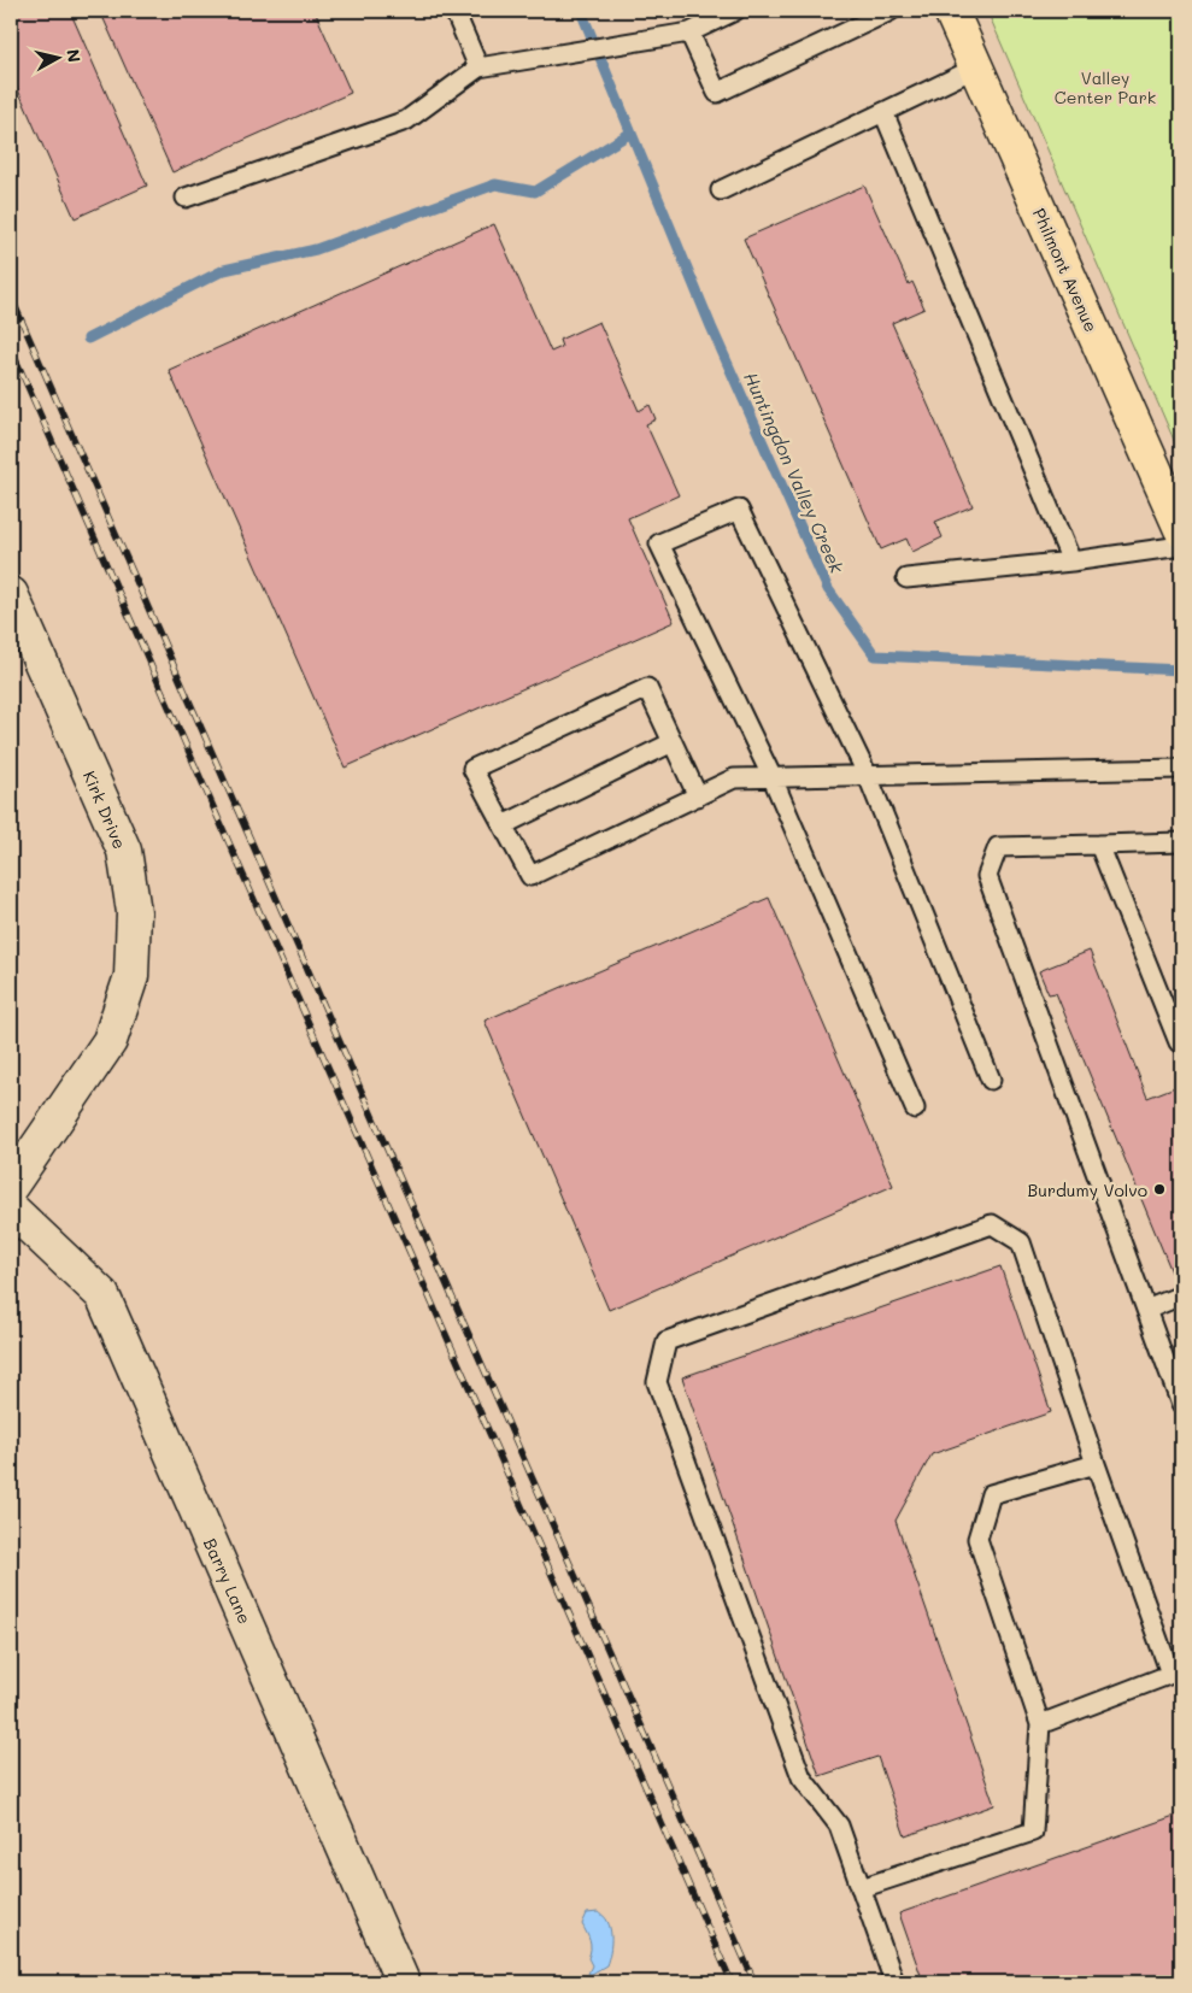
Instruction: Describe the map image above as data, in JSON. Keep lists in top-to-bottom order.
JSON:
{
  "streets": {
    "main road": ["Philmont Avenue"],
    "street": ["Kirk Drive", "Barry Lane"]
  },
  "water": ["Huntingdon Valley Creek"],
  "parks": ["Valley Center Park"],
  "places": ["Burdumy Volvo"],
  "north": "right"
}
